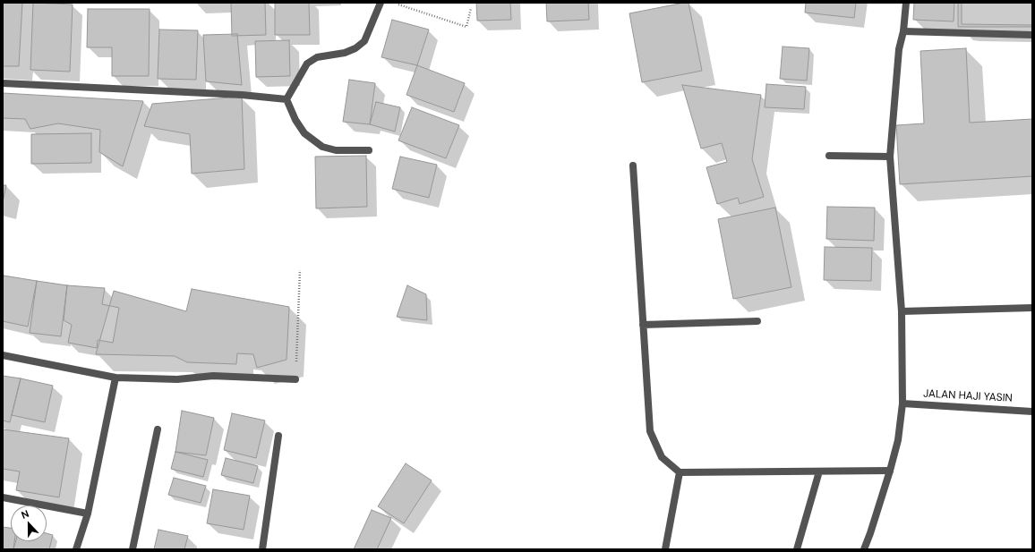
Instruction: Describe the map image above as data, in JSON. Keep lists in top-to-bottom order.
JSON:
{
  "streets": {
    "street": ["JALAN HAJI YASIN"]
  },
  "north": "top"
}
